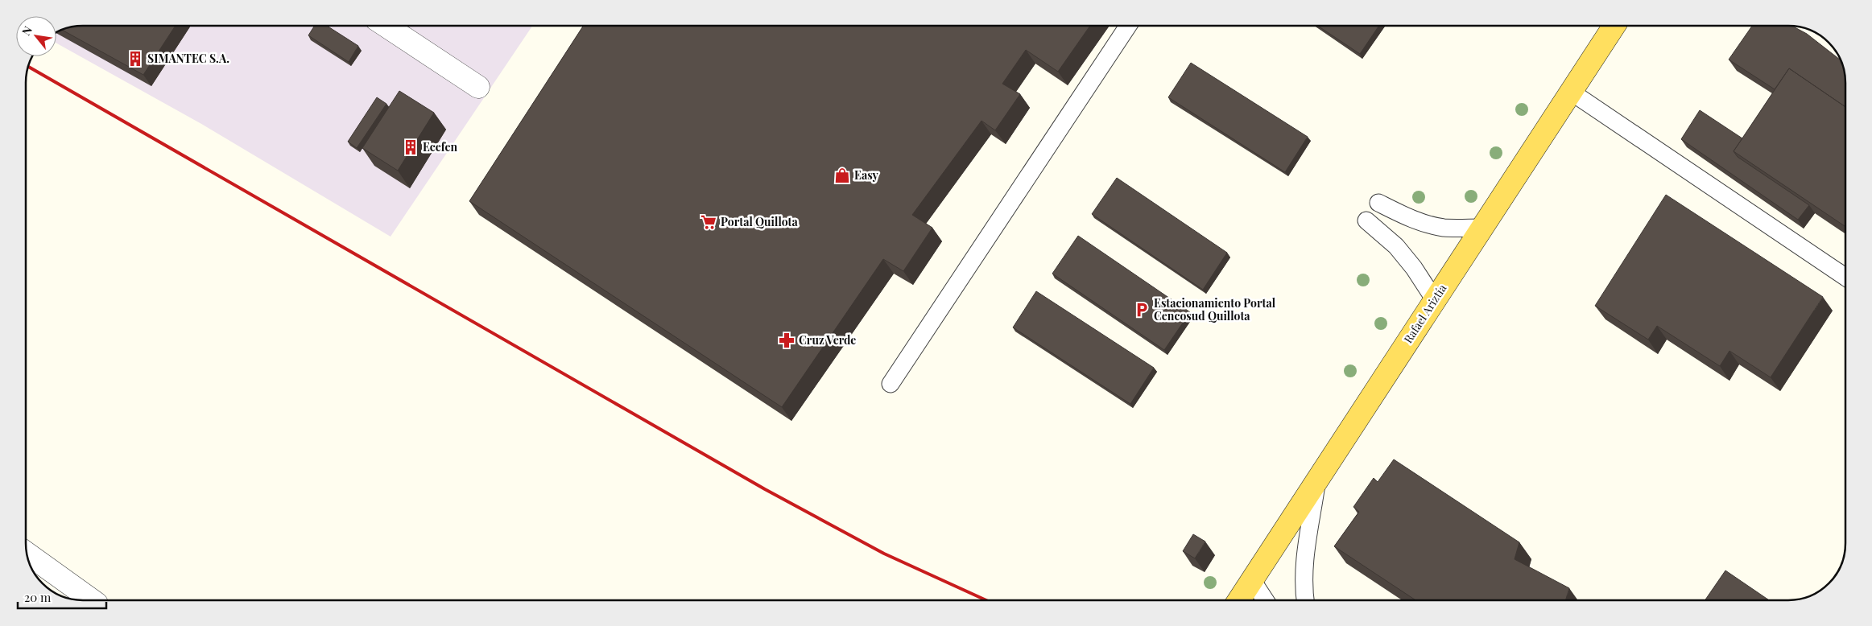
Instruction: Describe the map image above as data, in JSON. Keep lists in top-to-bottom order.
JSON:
{
  "streets": {
    "main road": ["Rafael Ariztía"]
  },
  "places": {
    "building": ["SIMANTEC S.A.", "Ecefen"],
    "shop": ["Easy"],
    "supermarket": ["Portal Quillota"],
    "parking": ["Estacionamiento Portal Cencosud Quillota"],
    "pharmacy": ["Cruz Verde"]
  },
  "scale_bar": "20 m",
  "north": "top left"
}
